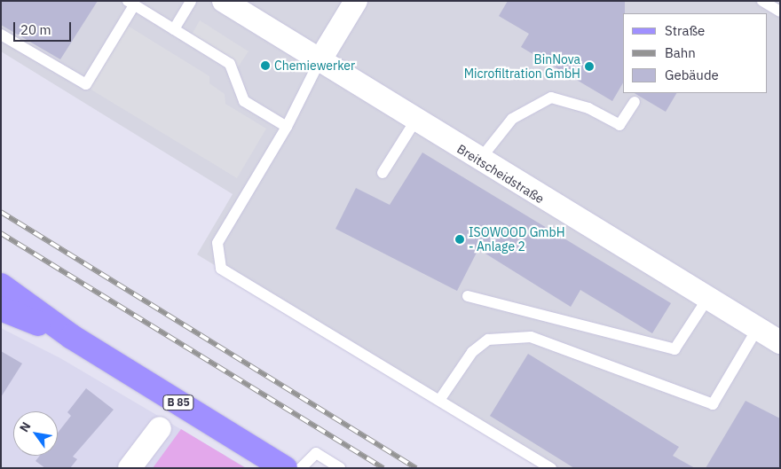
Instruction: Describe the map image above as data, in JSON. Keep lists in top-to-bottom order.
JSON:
{
  "streets": {
    "main road": ["B 85"],
    "street": ["Breitscheidstraße"]
  },
  "places": ["Chemiewerker", "BinNova Microfiltration GmbH", "ISOWOOD GmbH - Anlage 2"],
  "legend": ["Straße", "Bahn", "Gebäude"],
  "scale_bar": "20 m",
  "north": "top left"
}
